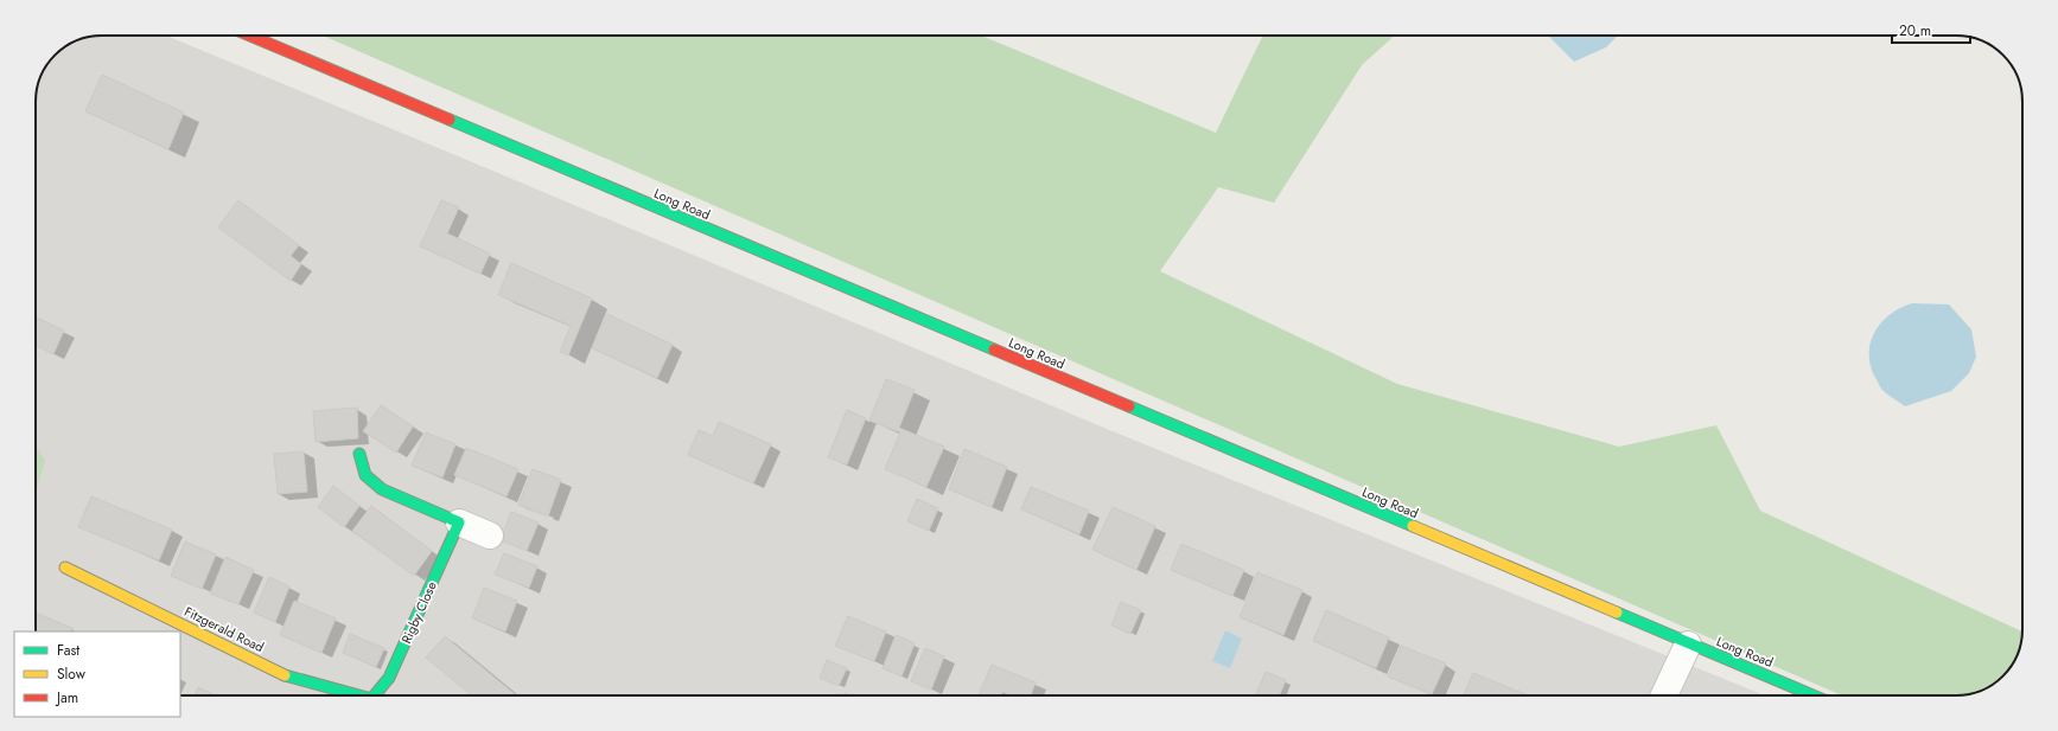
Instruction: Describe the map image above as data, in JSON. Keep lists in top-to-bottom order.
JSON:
{
  "streets": {
    "street": ["Long Road", "Rigby Close", "Fitzgerald Road"]
  },
  "legend": ["Fast", "Slow", "Jam"],
  "scale_bar": "20 m"
}
